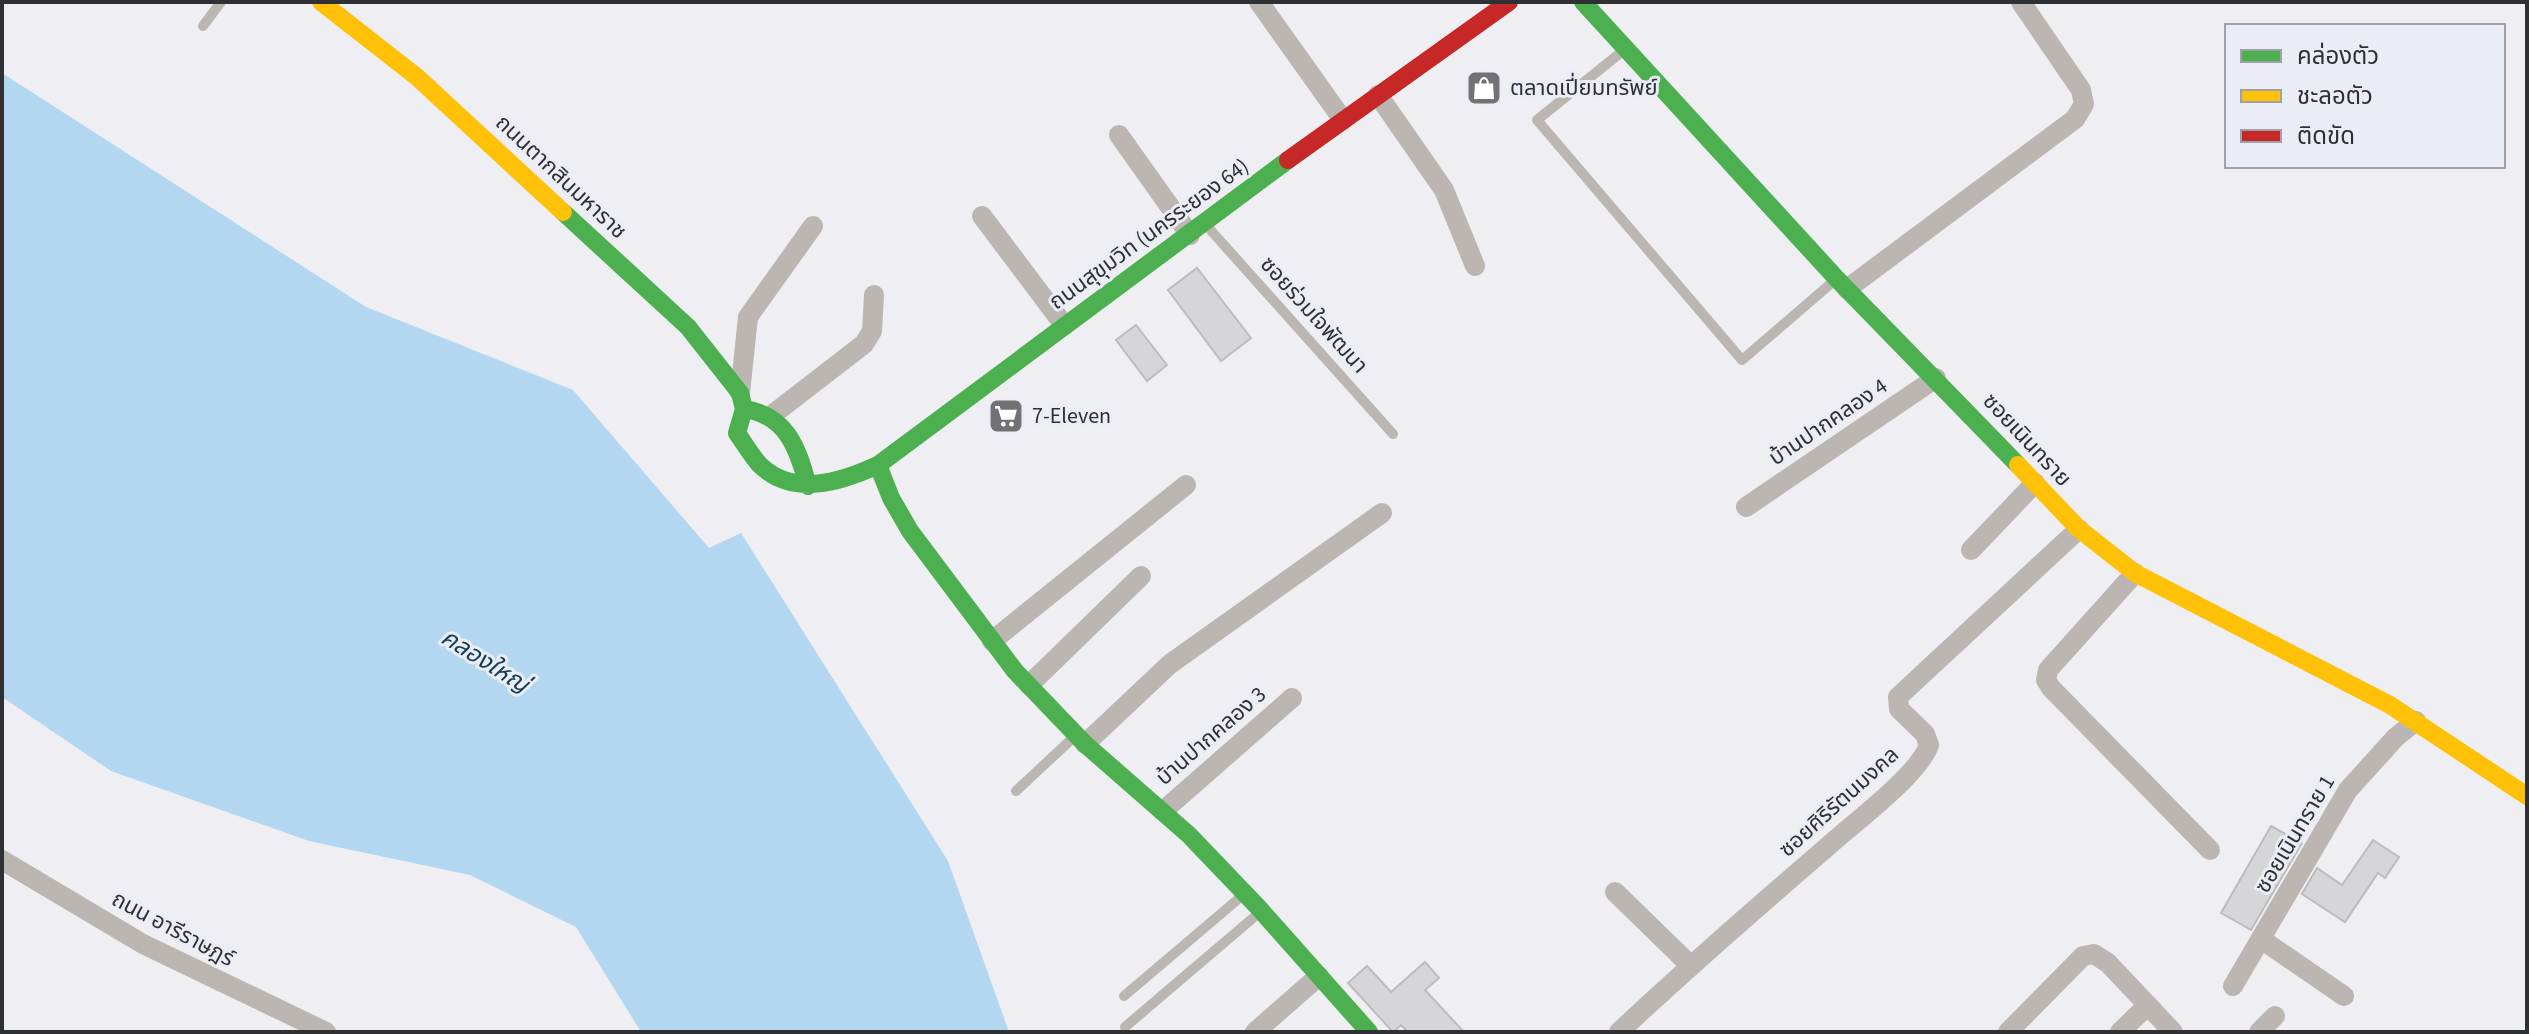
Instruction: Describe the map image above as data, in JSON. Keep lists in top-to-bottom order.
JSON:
{
  "streets": {
    "street": [
      "ถนนตากสินมหาราช",
      "ถนนสุขุมวิท (นครระยอง 64)",
      "บ้านปากคลอง 4",
      "ซอยเนินทราย",
      "บ้านปากคลอง 3",
      "ซอยศิริรัตนมงคล",
      "ซอยเนินทราย 1",
      "ถนน อารีราษฎร์"
    ],
    "lane": ["ซอยร่วมใจพัฒนา"]
  },
  "crossings": [
    ["ถนนสุขุมวิท (นครระยอง 64)", "ซอยร่วมใจพัฒนา"],
    ["บ้านปากคลอง 4", "ซอยเนินทราย"],
    ["ซอยเนินทราย", "ซอยศิริรัตนมงคล"],
    ["ซอยเนินทราย", "ซอยเนินทราย 1"]
  ],
  "water": ["คลองใหญ่"],
  "places": {
    "shop": ["ตลาดเปี่ยมทรัพย์"],
    "supermarket": ["7-Eleven"]
  },
  "legend": ["คล่องตัว", "ชะลอตัว", "ติดขัด"]
}
